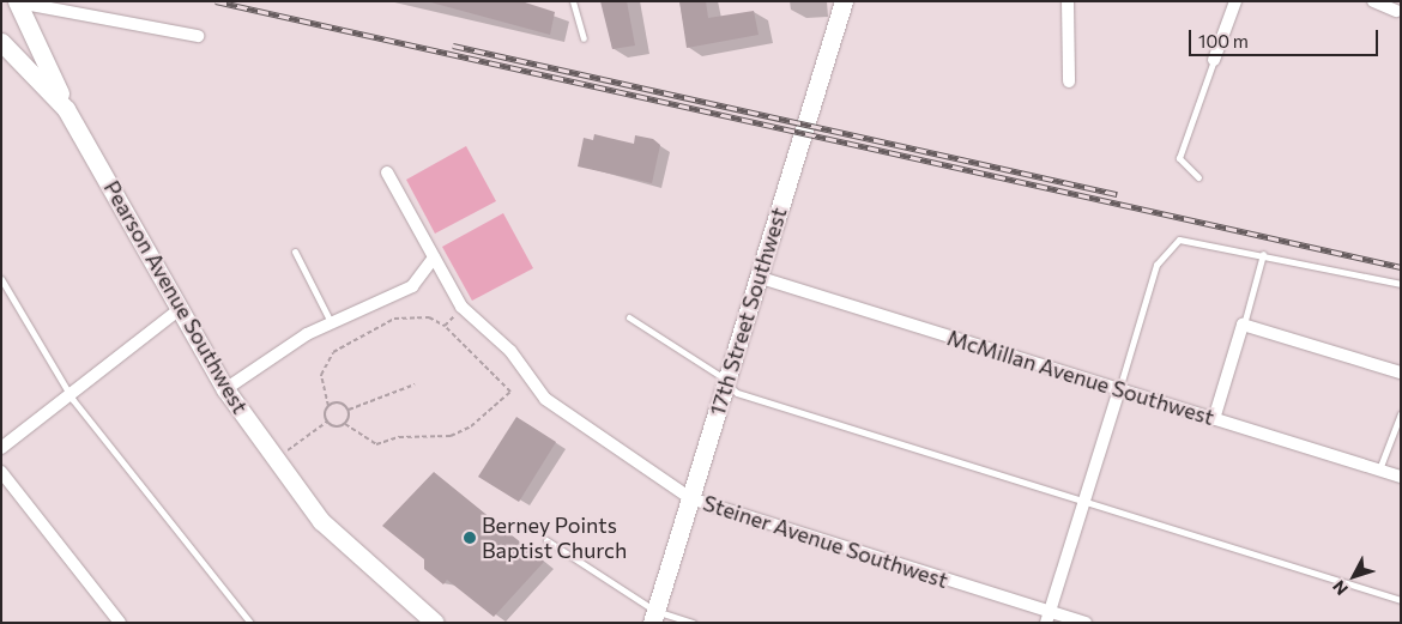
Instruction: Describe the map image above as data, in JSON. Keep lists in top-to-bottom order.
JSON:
{
  "streets": {
    "street": [
      "Pearson Avenue Southwest",
      "17th Street Southwest",
      "McMillan Avenue Southwest",
      "Steiner Avenue Southwest"
    ]
  },
  "crossings": [
    ["17th Street Southwest", "McMillan Avenue Southwest"],
    ["17th Street Southwest", "Steiner Avenue Southwest"]
  ],
  "places": ["Berney Points Baptist Church"],
  "scale_bar": "100 m",
  "north": "bottom left"
}
